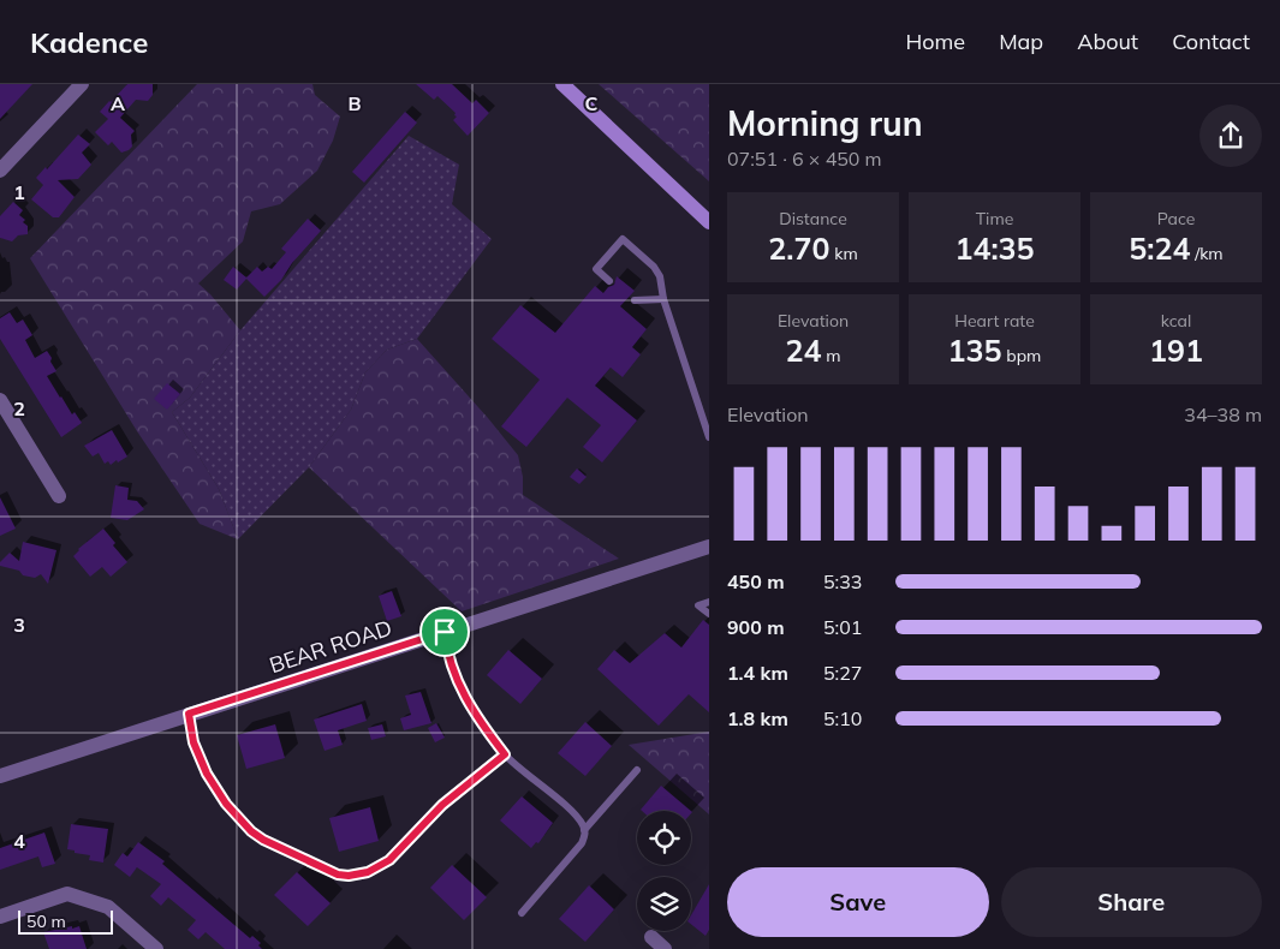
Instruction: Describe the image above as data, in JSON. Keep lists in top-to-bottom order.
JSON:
{
  "streets": {
    "street": ["BEAR ROAD"]
  },
  "scale_bar": "50 m",
  "page": {
    "header": "Kadence",
    "nav": [
      "Home",
      "Map",
      "About",
      "Contact"
    ],
    "heading": ["Morning run", "07:51 · 6 × 450 m"],
    "stats": [
      ["Distance", "2.70 km"],
      ["Time", "14:35"],
      ["Pace", "5:24 /km"],
      ["Elevation", "24 m"],
      ["Heart rate", "135 bpm"],
      ["kcal", "191"]
    ],
    "chart": ["Elevation", "34–38 m"],
    "list": [
      {
        "name": "450 m",
        "note": "5:33"
      },
      {
        "name": "900 m",
        "note": "5:01"
      },
      {
        "name": "1.4 km",
        "note": "5:27"
      },
      {
        "name": "1.8 km",
        "note": "5:10"
      }
    ],
    "buttons": ["Save", "Share"],
    "scale": "50 m"
  },
  "grid": {
    "columns": ["A", "B", "C"],
    "rows": [
      "1",
      "2",
      "3",
      "4"
    ]
  }
}
